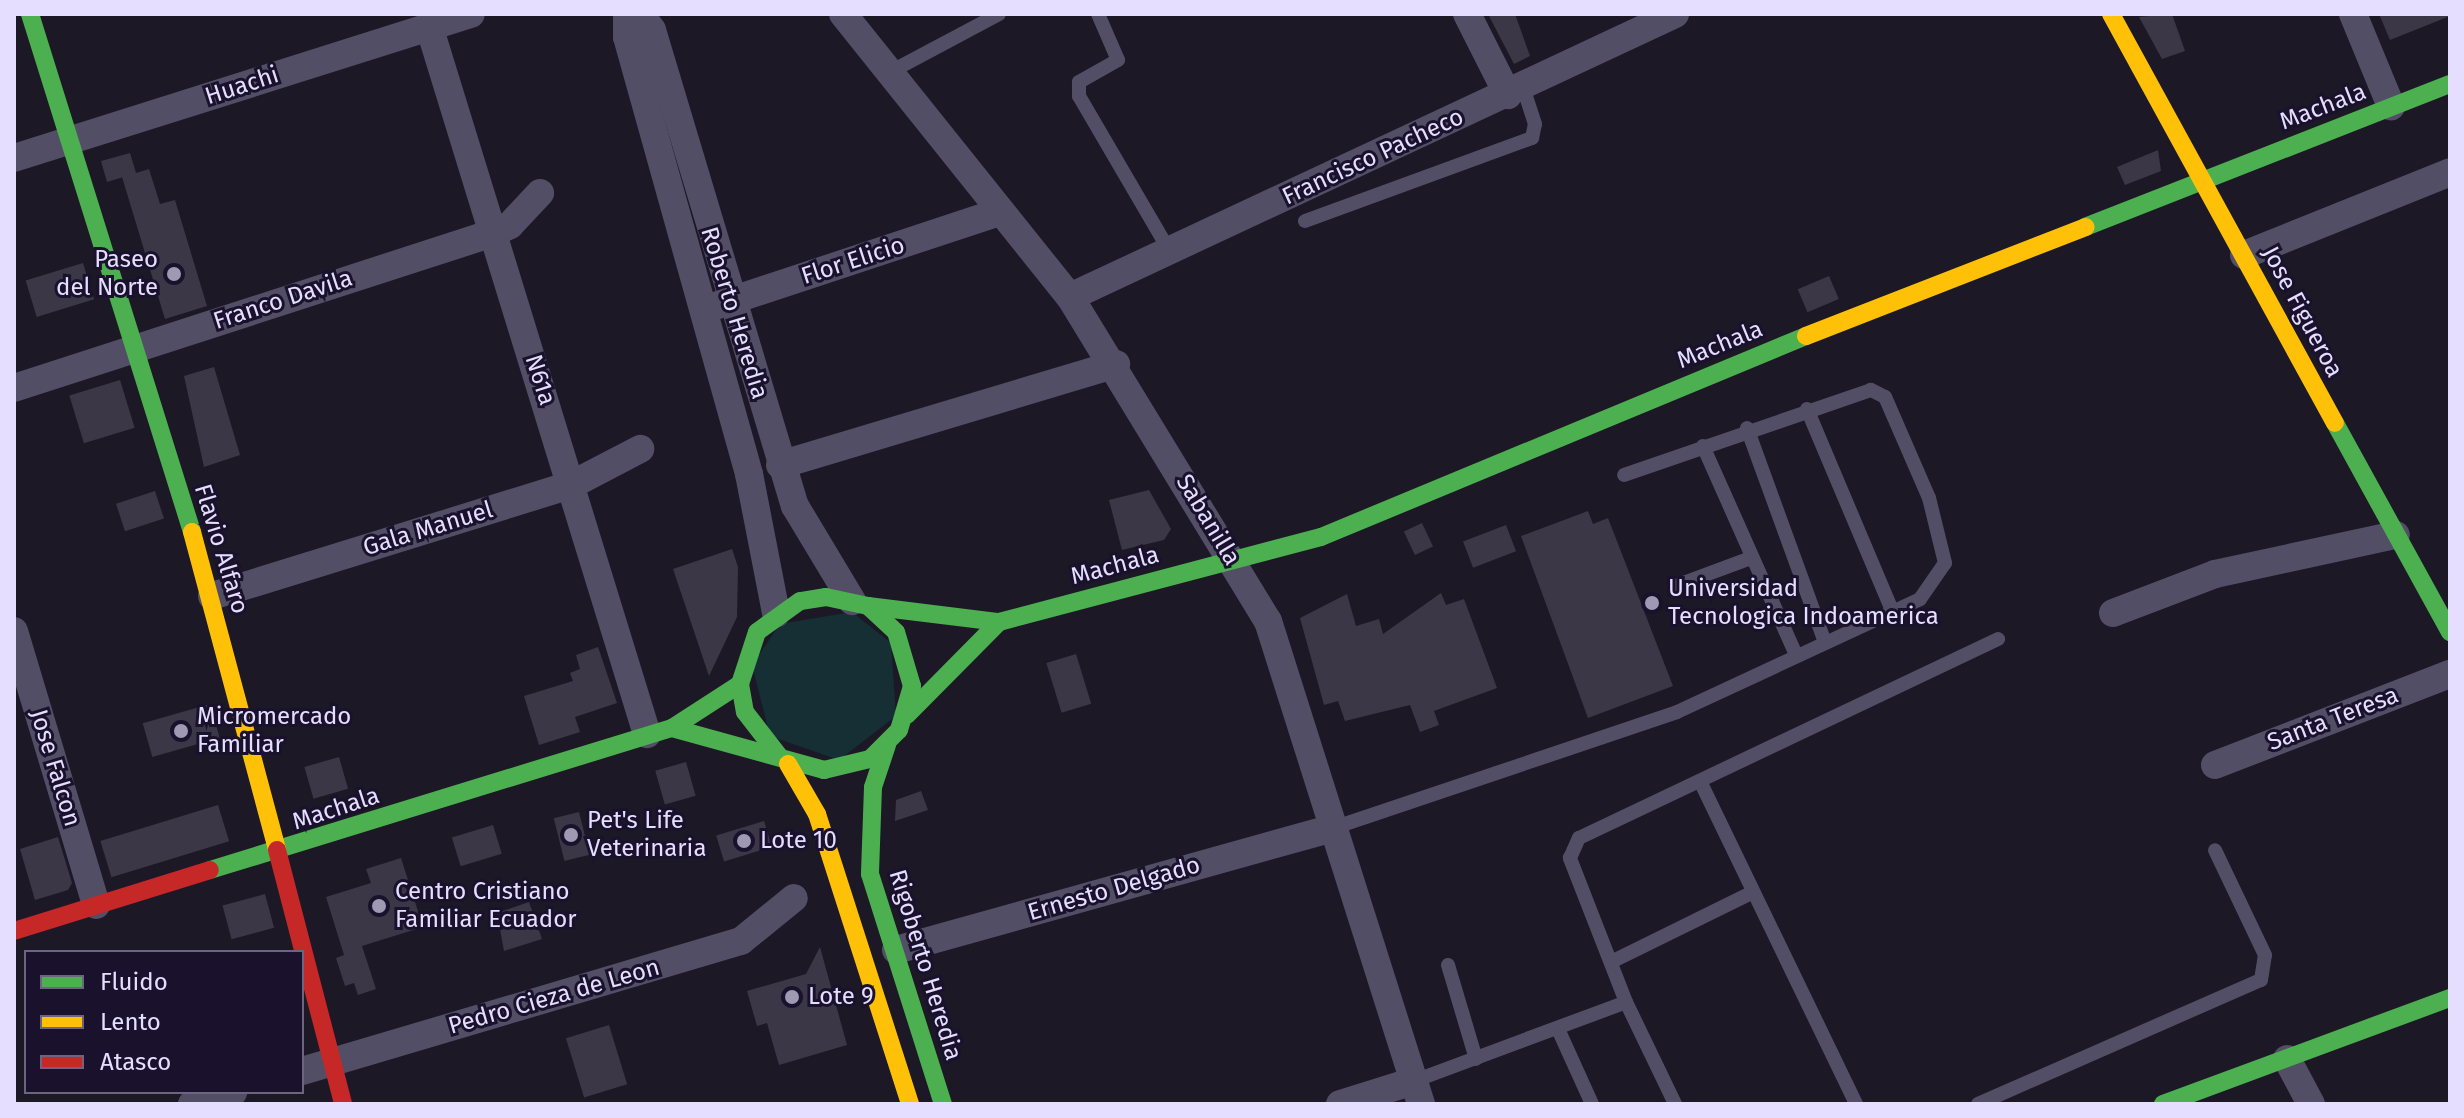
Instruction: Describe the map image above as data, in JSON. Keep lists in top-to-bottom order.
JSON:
{
  "streets": {
    "main road": [
      "Machala",
      "Jose Figueroa",
      "Flavio Alfaro",
      "Rigoberto Heredia"
    ],
    "street": [
      "Huachi",
      "Francisco Pacheco",
      "Flor Elicio",
      "Franco Davila",
      "Roberto Heredia",
      "N61a",
      "Sabanilla",
      "Gala Manuel",
      "Santa Teresa",
      "Jose Falcon",
      "Ernesto Delgado",
      "Pedro Cieza de Leon"
    ]
  },
  "crossings": [
    ["Huachi", "N61a"],
    ["Huachi", "Flavio Alfaro"],
    ["Machala", "Jose Figueroa"],
    ["Machala", "Roberto Heredia"],
    ["Machala", "N61a"],
    ["Machala", "Sabanilla"],
    ["Machala", "Flavio Alfaro"],
    ["Machala", "Jose Falcon"],
    ["Machala", "Rigoberto Heredia"],
    ["Francisco Pacheco", "Sabanilla"],
    ["Flor Elicio", "Roberto Heredia"],
    ["Flor Elicio", "Sabanilla"],
    ["Franco Davila", "N61a"],
    ["Franco Davila", "Flavio Alfaro"],
    ["Roberto Heredia", "Rigoberto Heredia"],
    ["N61a", "Gala Manuel"],
    ["Sabanilla", "Ernesto Delgado"],
    ["Gala Manuel", "Flavio Alfaro"],
    ["Flavio Alfaro", "Pedro Cieza de Leon"],
    ["Ernesto Delgado", "Rigoberto Heredia"]
  ],
  "places": [
    "Paseo del Norte",
    "Universidad Tecnologica Indoamerica",
    "Micromercado Familiar",
    "Pet's Life Veterinaria",
    "Lote 10",
    "Centro Cristiano Familiar Ecuador",
    "Lote 9"
  ],
  "legend": ["Fluido", "Lento", "Atasco"]
}
